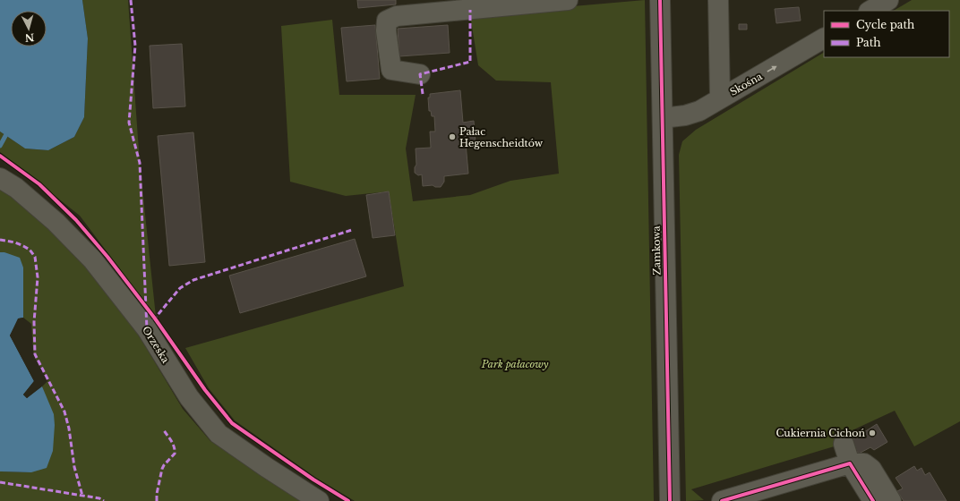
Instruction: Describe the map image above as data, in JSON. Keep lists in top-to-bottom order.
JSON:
{
  "streets": {
    "street": ["Skośna", "Zamkowa", "Orzeska"]
  },
  "crossings": [
    ["Skośna", "Zamkowa"]
  ],
  "one_way": ["Skośna"],
  "parks": ["Park pałacowy"],
  "places": ["Pałac Hegenscheidtów", "Cukiernia Cichoń"],
  "legend": ["Cycle path", "Path"],
  "north": "bottom"
}
